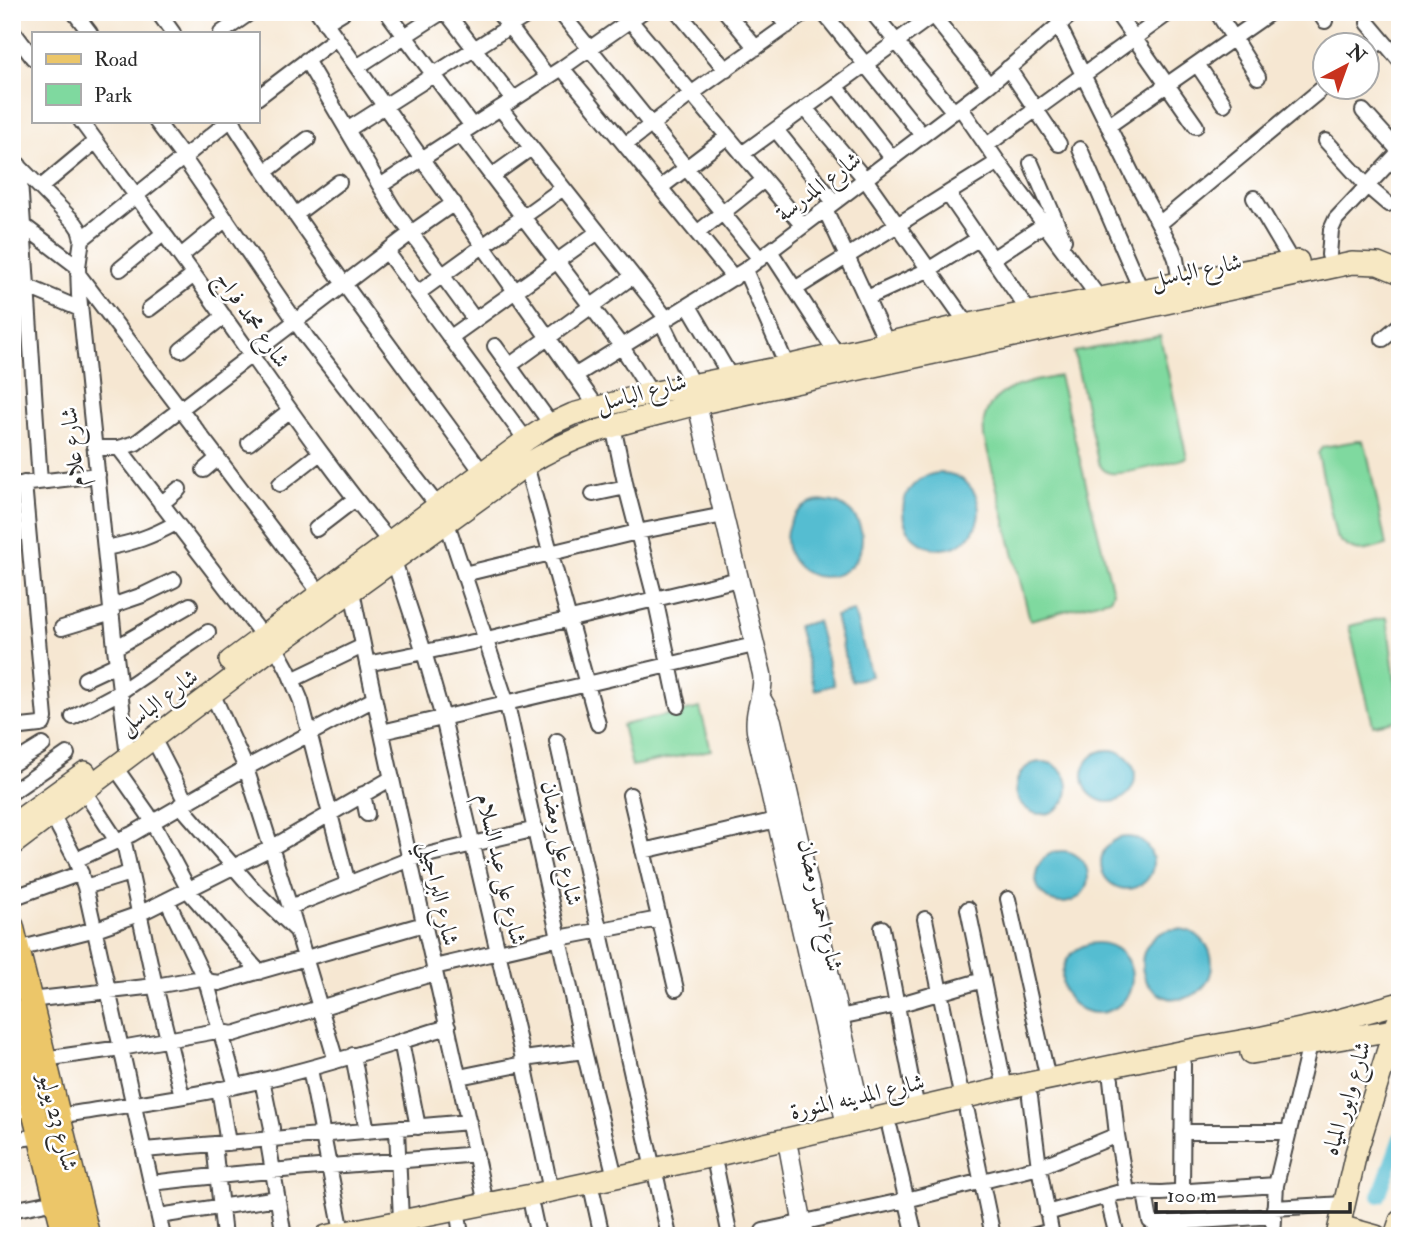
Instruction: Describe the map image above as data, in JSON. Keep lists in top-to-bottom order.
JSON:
{
  "streets": {
    "main road": [
      "شارع الباسل",
      "شارع المدينه المنورة",
      "شارع وابور المياه",
      "شارع 23 يوليو"
    ],
    "street": [
      "شارع المدرسة",
      "شارع محمد فراج",
      "شارع علام",
      "شارع على رمضان",
      "شارع على عبد السلام",
      "شارع البراجيلي",
      "شارع احمد رمضان"
    ]
  },
  "crossings": [
    ["شارع الباسل", "شارع محمد فراج"],
    ["شارع الباسل", "شارع علام"],
    ["شارع الباسل", "شارع على رمضان"],
    ["شارع الباسل", "شارع على عبد السلام"],
    ["شارع الباسل", "شارع البراجيلي"],
    ["شارع الباسل", "شارع احمد رمضان"],
    ["شارع محمد فراج", "شارع على عبد السلام"],
    ["شارع على رمضان", "شارع المدينه المنورة"],
    ["شارع على عبد السلام", "شارع المدينه المنورة"],
    ["شارع البراجيلي", "شارع المدينه المنورة"],
    ["شارع احمد رمضان", "شارع المدينه المنورة"],
    ["شارع المدينه المنورة", "شارع وابور المياه"]
  ],
  "legend": ["Road", "Park"],
  "scale_bar": "100 m",
  "north": "top right"
}
